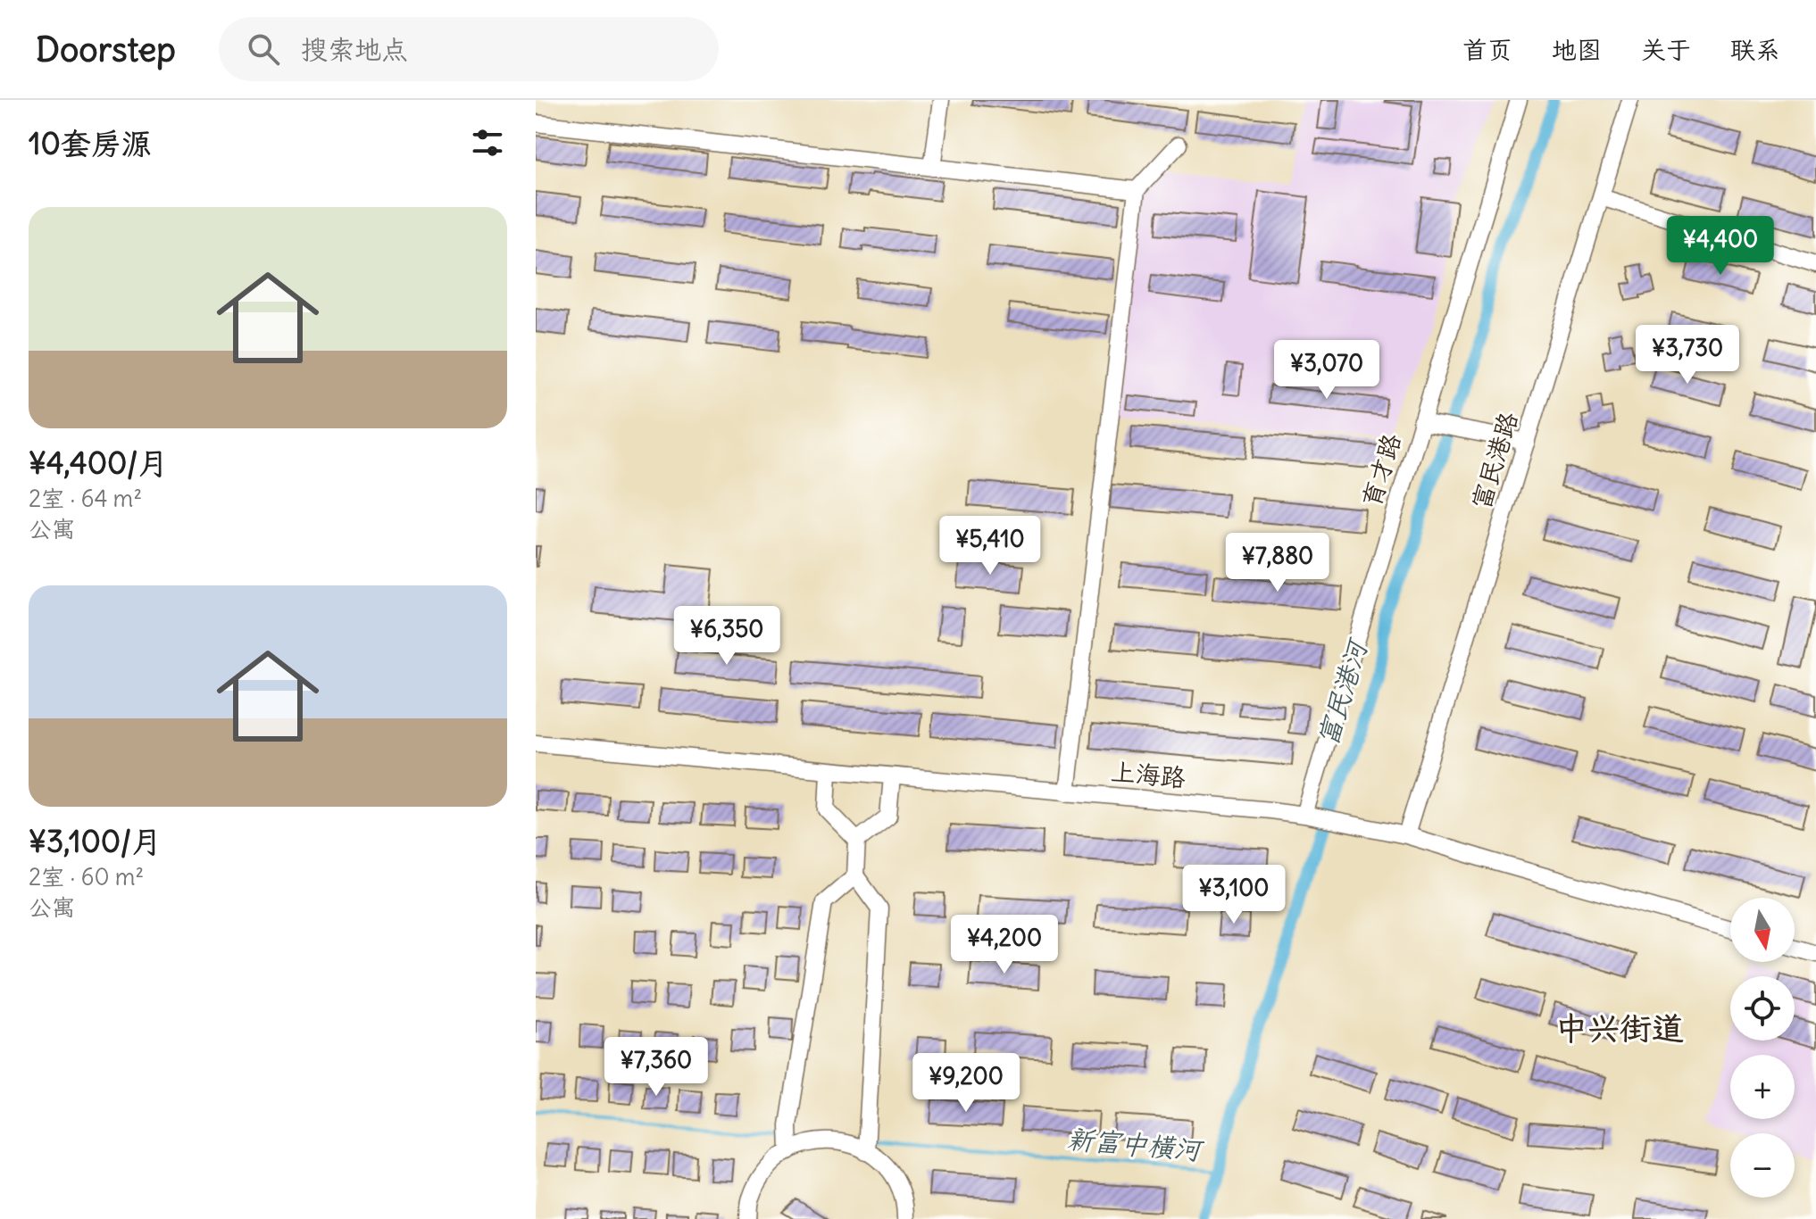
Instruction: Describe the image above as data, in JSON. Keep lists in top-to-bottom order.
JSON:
{
  "streets": {
    "street": ["富民港路", "育才路", "上海路"]
  },
  "crossings": [
    ["富民港路", "上海路"],
    ["育才路", "上海路"]
  ],
  "districts": ["中兴街道"],
  "water": ["富民港河", "新富中横河"],
  "north": "bottom",
  "page": {
    "header": "Doorstep",
    "search": "搜索地点",
    "nav": [
      "首页",
      "地图",
      "关于",
      "联系"
    ],
    "heading": "10套房源",
    "list": [
      {
        "name": "¥4,400/月",
        "note": "2室 · 64 m² · 公寓"
      },
      {
        "name": "¥3,100/月",
        "note": "2室 · 60 m² · 公寓"
      }
    ],
    "price": [
      "¥4,400",
      "¥3,730",
      "¥3,070",
      "¥5,410",
      "¥7,880",
      "¥6,350",
      "¥3,100",
      "¥4,200",
      "¥7,360",
      "¥9,200"
    ],
    "map_buttons": ["+", "−"]
  }
}
